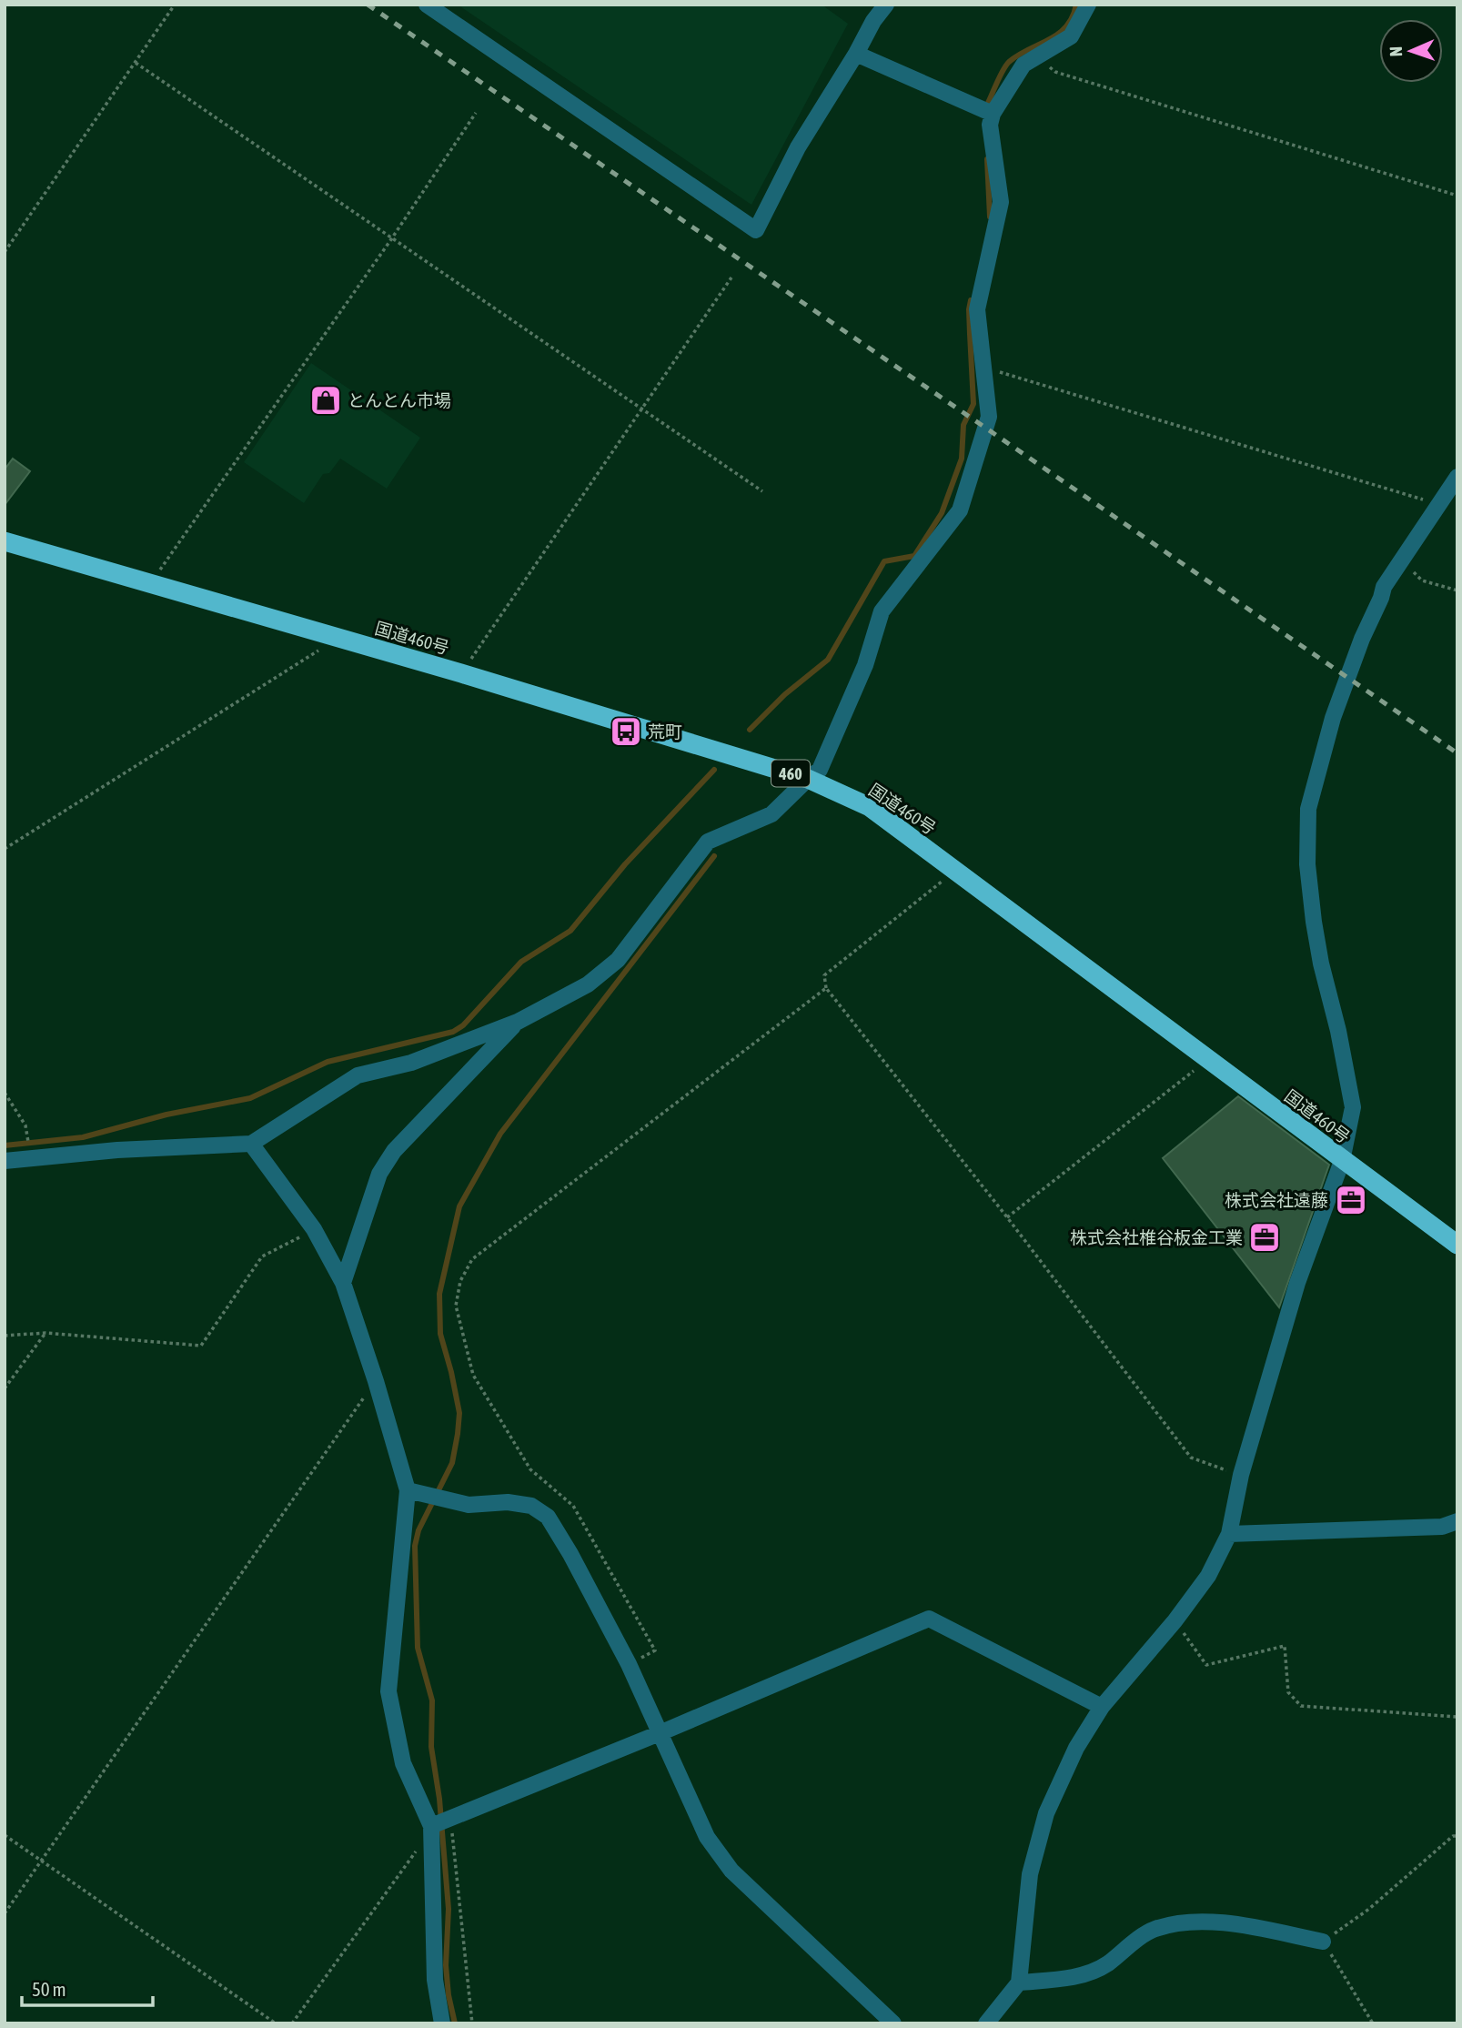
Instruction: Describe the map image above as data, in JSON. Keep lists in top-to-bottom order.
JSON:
{
  "streets": {
    "highway": ["国道460号", "460"]
  },
  "places": {
    "shop": ["とんとん市場"],
    "bus stop": ["荒町"],
    "office": ["株式会社遠藤", "株式会社椎谷板金工業"]
  },
  "scale_bar": "50 m",
  "north": "left"
}
